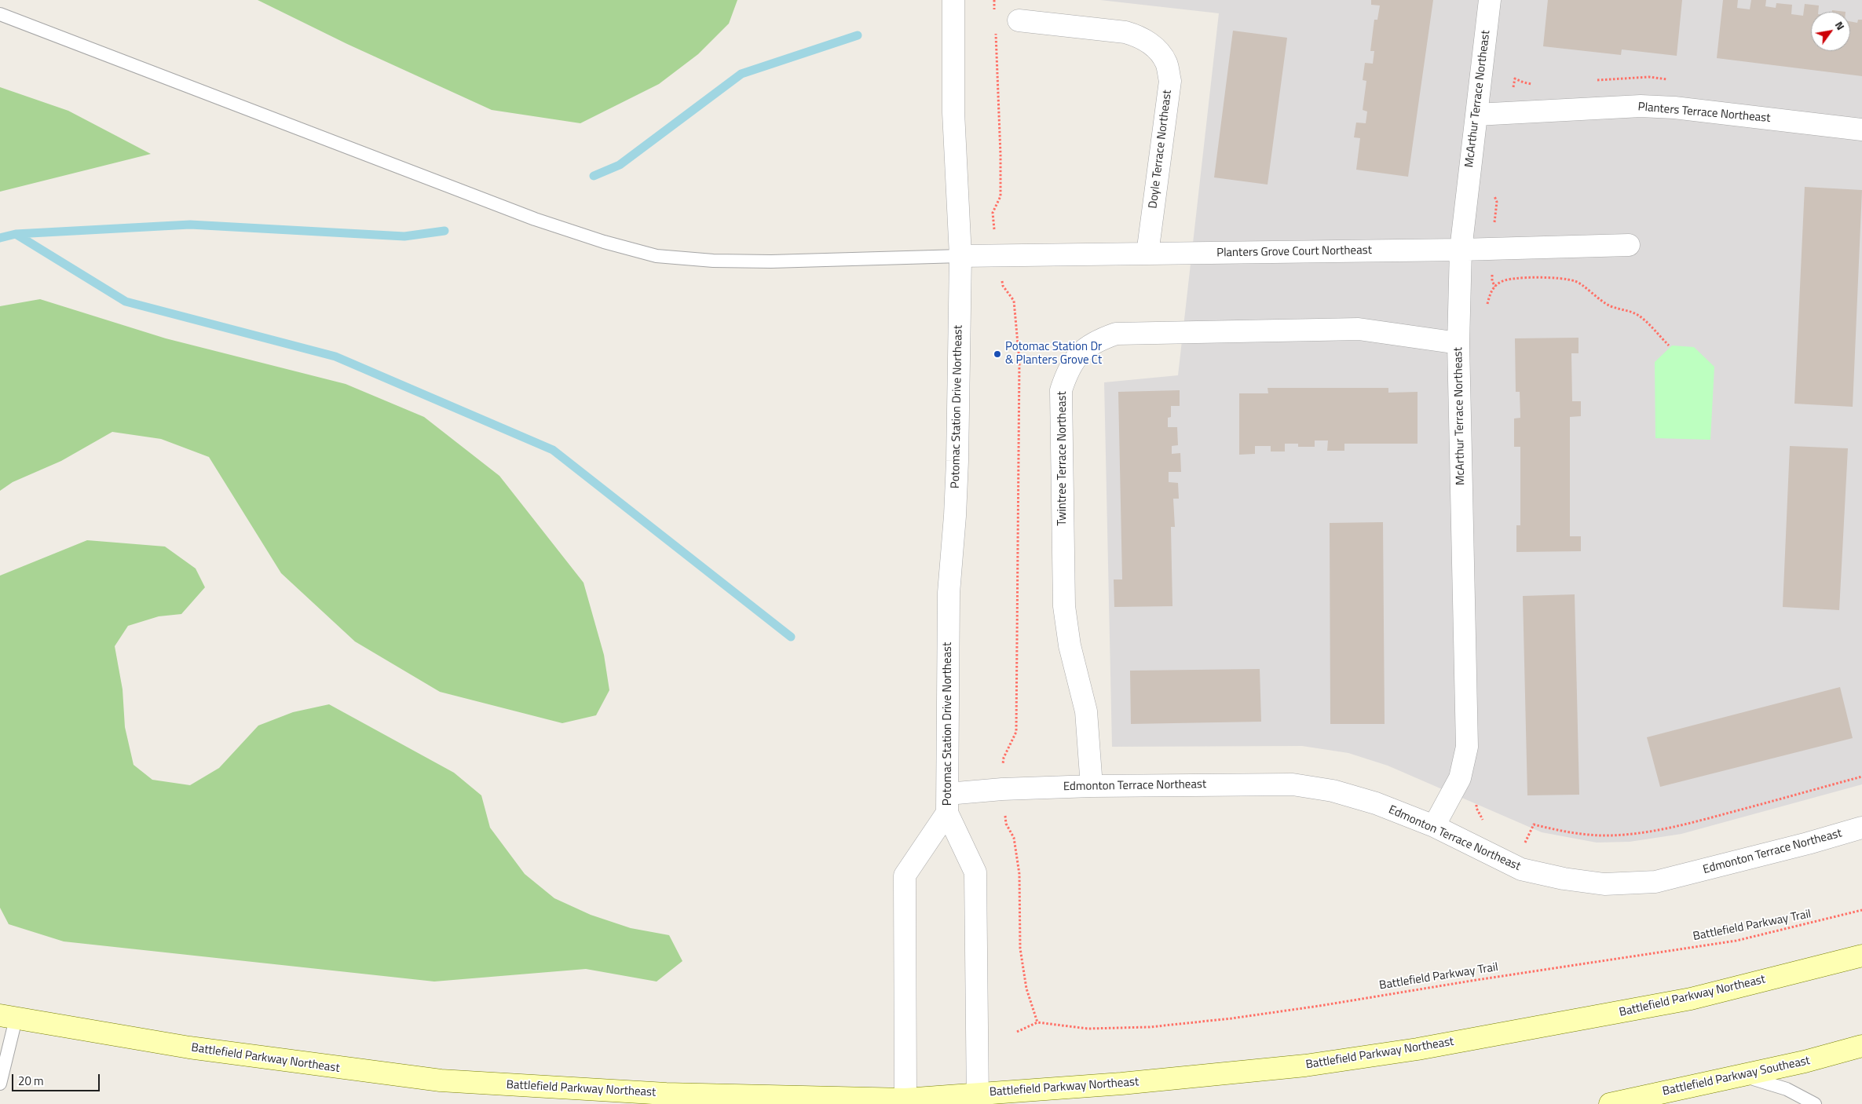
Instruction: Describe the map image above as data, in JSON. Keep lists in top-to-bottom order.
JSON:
{
  "streets": {
    "main road": ["Battlefield Parkway Northeast", "Battlefield Parkway Southeast"],
    "street": [
      "McArthur Terrace Northeast",
      "Planters Terrace Northeast",
      "Doyle Terrace Northeast",
      "Planters Grove Court Northeast",
      "Potomac Station Drive Northeast",
      "Twintree Terrace Northeast",
      "Edmonton Terrace Northeast"
    ],
    "path": ["Battlefield Parkway Trail"]
  },
  "crossings": [
    ["McArthur Terrace Northeast", "Planters Terrace Northeast"],
    ["McArthur Terrace Northeast", "Planters Grove Court Northeast"],
    ["McArthur Terrace Northeast", "Twintree Terrace Northeast"],
    ["McArthur Terrace Northeast", "Edmonton Terrace Northeast"],
    ["Doyle Terrace Northeast", "Planters Grove Court Northeast"],
    ["Planters Grove Court Northeast", "Potomac Station Drive Northeast"],
    ["Potomac Station Drive Northeast", "Edmonton Terrace Northeast"],
    ["Potomac Station Drive Northeast", "Battlefield Parkway Northeast"],
    ["Twintree Terrace Northeast", "Edmonton Terrace Northeast"]
  ],
  "places": ["Potomac Station Dr & Planters Grove Ct"],
  "scale_bar": "20 m",
  "north": "top right"
}
